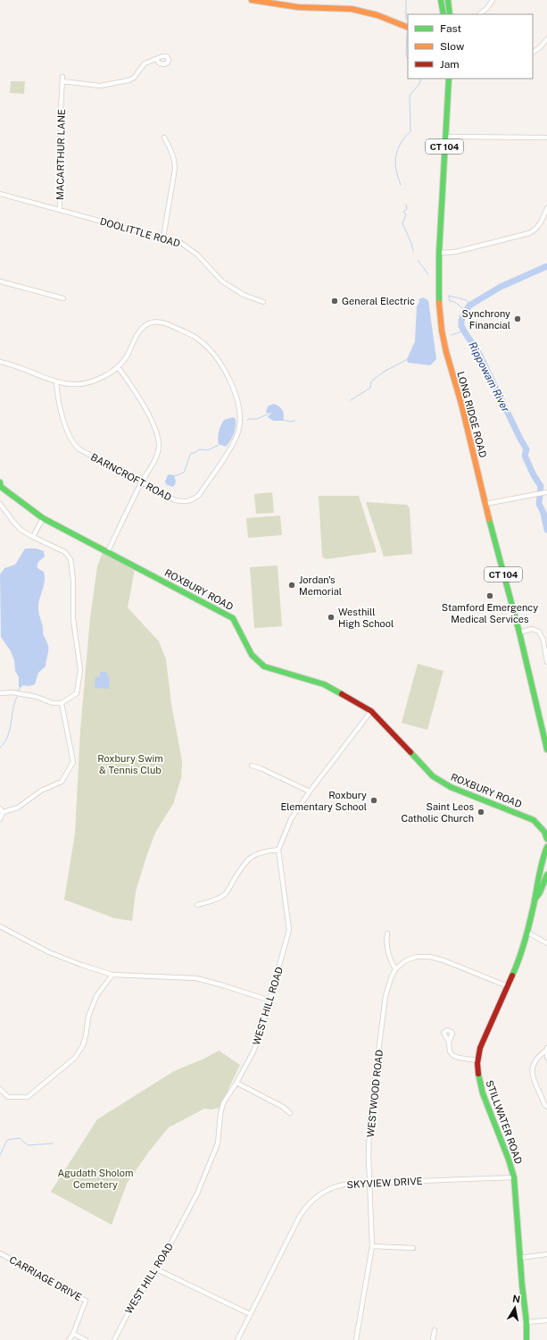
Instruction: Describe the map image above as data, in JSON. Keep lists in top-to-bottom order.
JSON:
{
  "streets": {
    "main road": [
      "CT 104",
      "LONG RIDGE ROAD",
      "ROXBURY ROAD",
      "STILLWATER ROAD"
    ],
    "street": [
      "MACARTHUR LANE",
      "DOOLITTLE ROAD",
      "BARNCROFT ROAD",
      "WEST HILL ROAD",
      "WESTWOOD ROAD",
      "SKYVIEW DRIVE",
      "CARRIAGE DRIVE"
    ]
  },
  "crossings": [
    ["MACARTHUR LANE", "DOOLITTLE ROAD"],
    ["WESTWOOD ROAD", "SKYVIEW DRIVE"],
    ["STILLWATER ROAD", "SKYVIEW DRIVE"]
  ],
  "water": ["Rippowam River"],
  "parks": ["Roxbury Swim & Tennis Club", "Agudath Sholom Cemetery"],
  "places": [
    "General Electric",
    "Synchrony Financial",
    "Jordan's Memorial",
    "Stamford Emergency Medical Services",
    "Westhill High School",
    "Roxbury Elementary School",
    "Saint Leos Catholic Church"
  ],
  "legend": ["Fast", "Slow", "Jam"],
  "north": "top"
}
